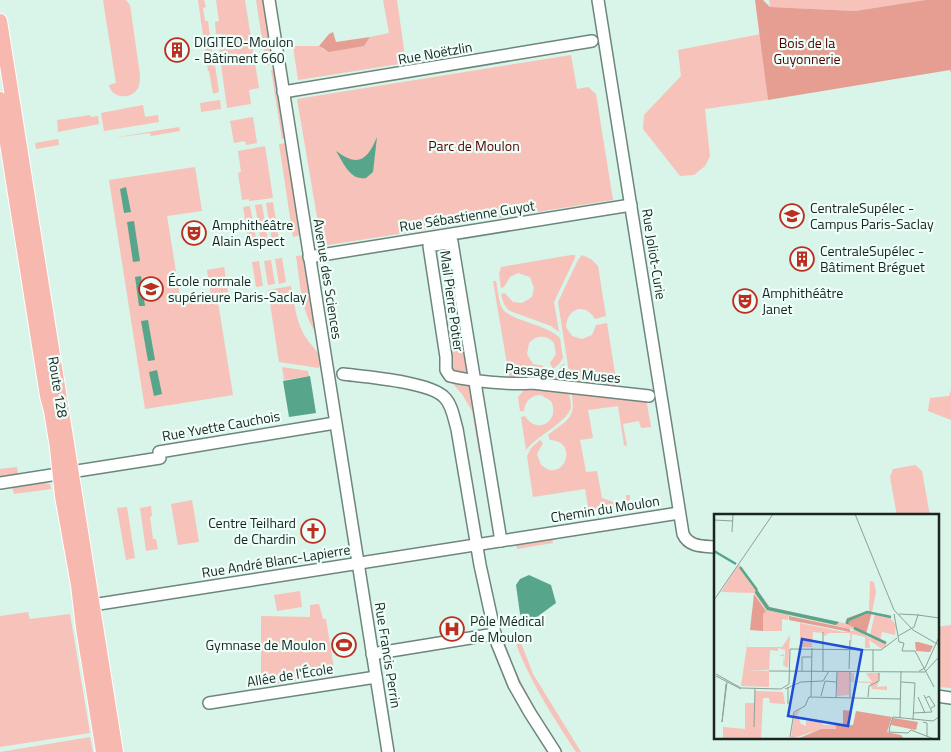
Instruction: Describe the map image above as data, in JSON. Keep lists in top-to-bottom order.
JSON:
{
  "streets": {
    "main road": ["Route 128"],
    "street": [
      "Rue Noëtzlin",
      "Rue Sébastienne Guyot",
      "Rue Joliot-Curie",
      "Avenue des Sciences",
      "Mail Pierre Potier",
      "Passage des Muses",
      "Rue Yvette Cauchois",
      "Chemin du Moulon",
      "Rue André Blanc-Lapierre",
      "Rue Francis Perrin",
      "Allée de l'École"
    ]
  },
  "crossings": [
    ["Rue Noëtzlin", "Avenue des Sciences"],
    ["Rue Sébastienne Guyot", "Rue Joliot-Curie"],
    ["Rue Sébastienne Guyot", "Avenue des Sciences"],
    ["Rue Joliot-Curie", "Chemin du Moulon"],
    ["Avenue des Sciences", "Rue Yvette Cauchois"],
    ["Avenue des Sciences", "Rue André Blanc-Lapierre"],
    ["Avenue des Sciences", "Rue Francis Perrin"],
    ["Mail Pierre Potier", "Passage des Muses"],
    ["Mail Pierre Potier", "Chemin du Moulon"],
    ["Route 128", "Rue Yvette Cauchois"],
    ["Route 128", "Rue André Blanc-Lapierre"],
    ["Chemin du Moulon", "Rue André Blanc-Lapierre"],
    ["Rue André Blanc-Lapierre", "Rue Francis Perrin"],
    ["Rue Francis Perrin", "Allée de l'École"]
  ],
  "parks": ["Bois de la Guyonnerie", "Parc de Moulon"],
  "places": {
    "building": ["DIGITEO-Moulon - Bâtiment 660", "CentraleSupélec - Bâtiment Bréguet"],
    "school or university": ["CentraleSupélec - Campus Paris-Saclay", "École normale supérieure Paris-Saclay"],
    "theatre": ["Amphithéâtre Alain Aspect", "Amphithéâtre Janet"],
    "church": ["Centre Teilhard de Chardin"],
    "hospital": ["Pôle Médical de Moulon"],
    "sports": ["Gymnase de Moulon"]
  }
}
